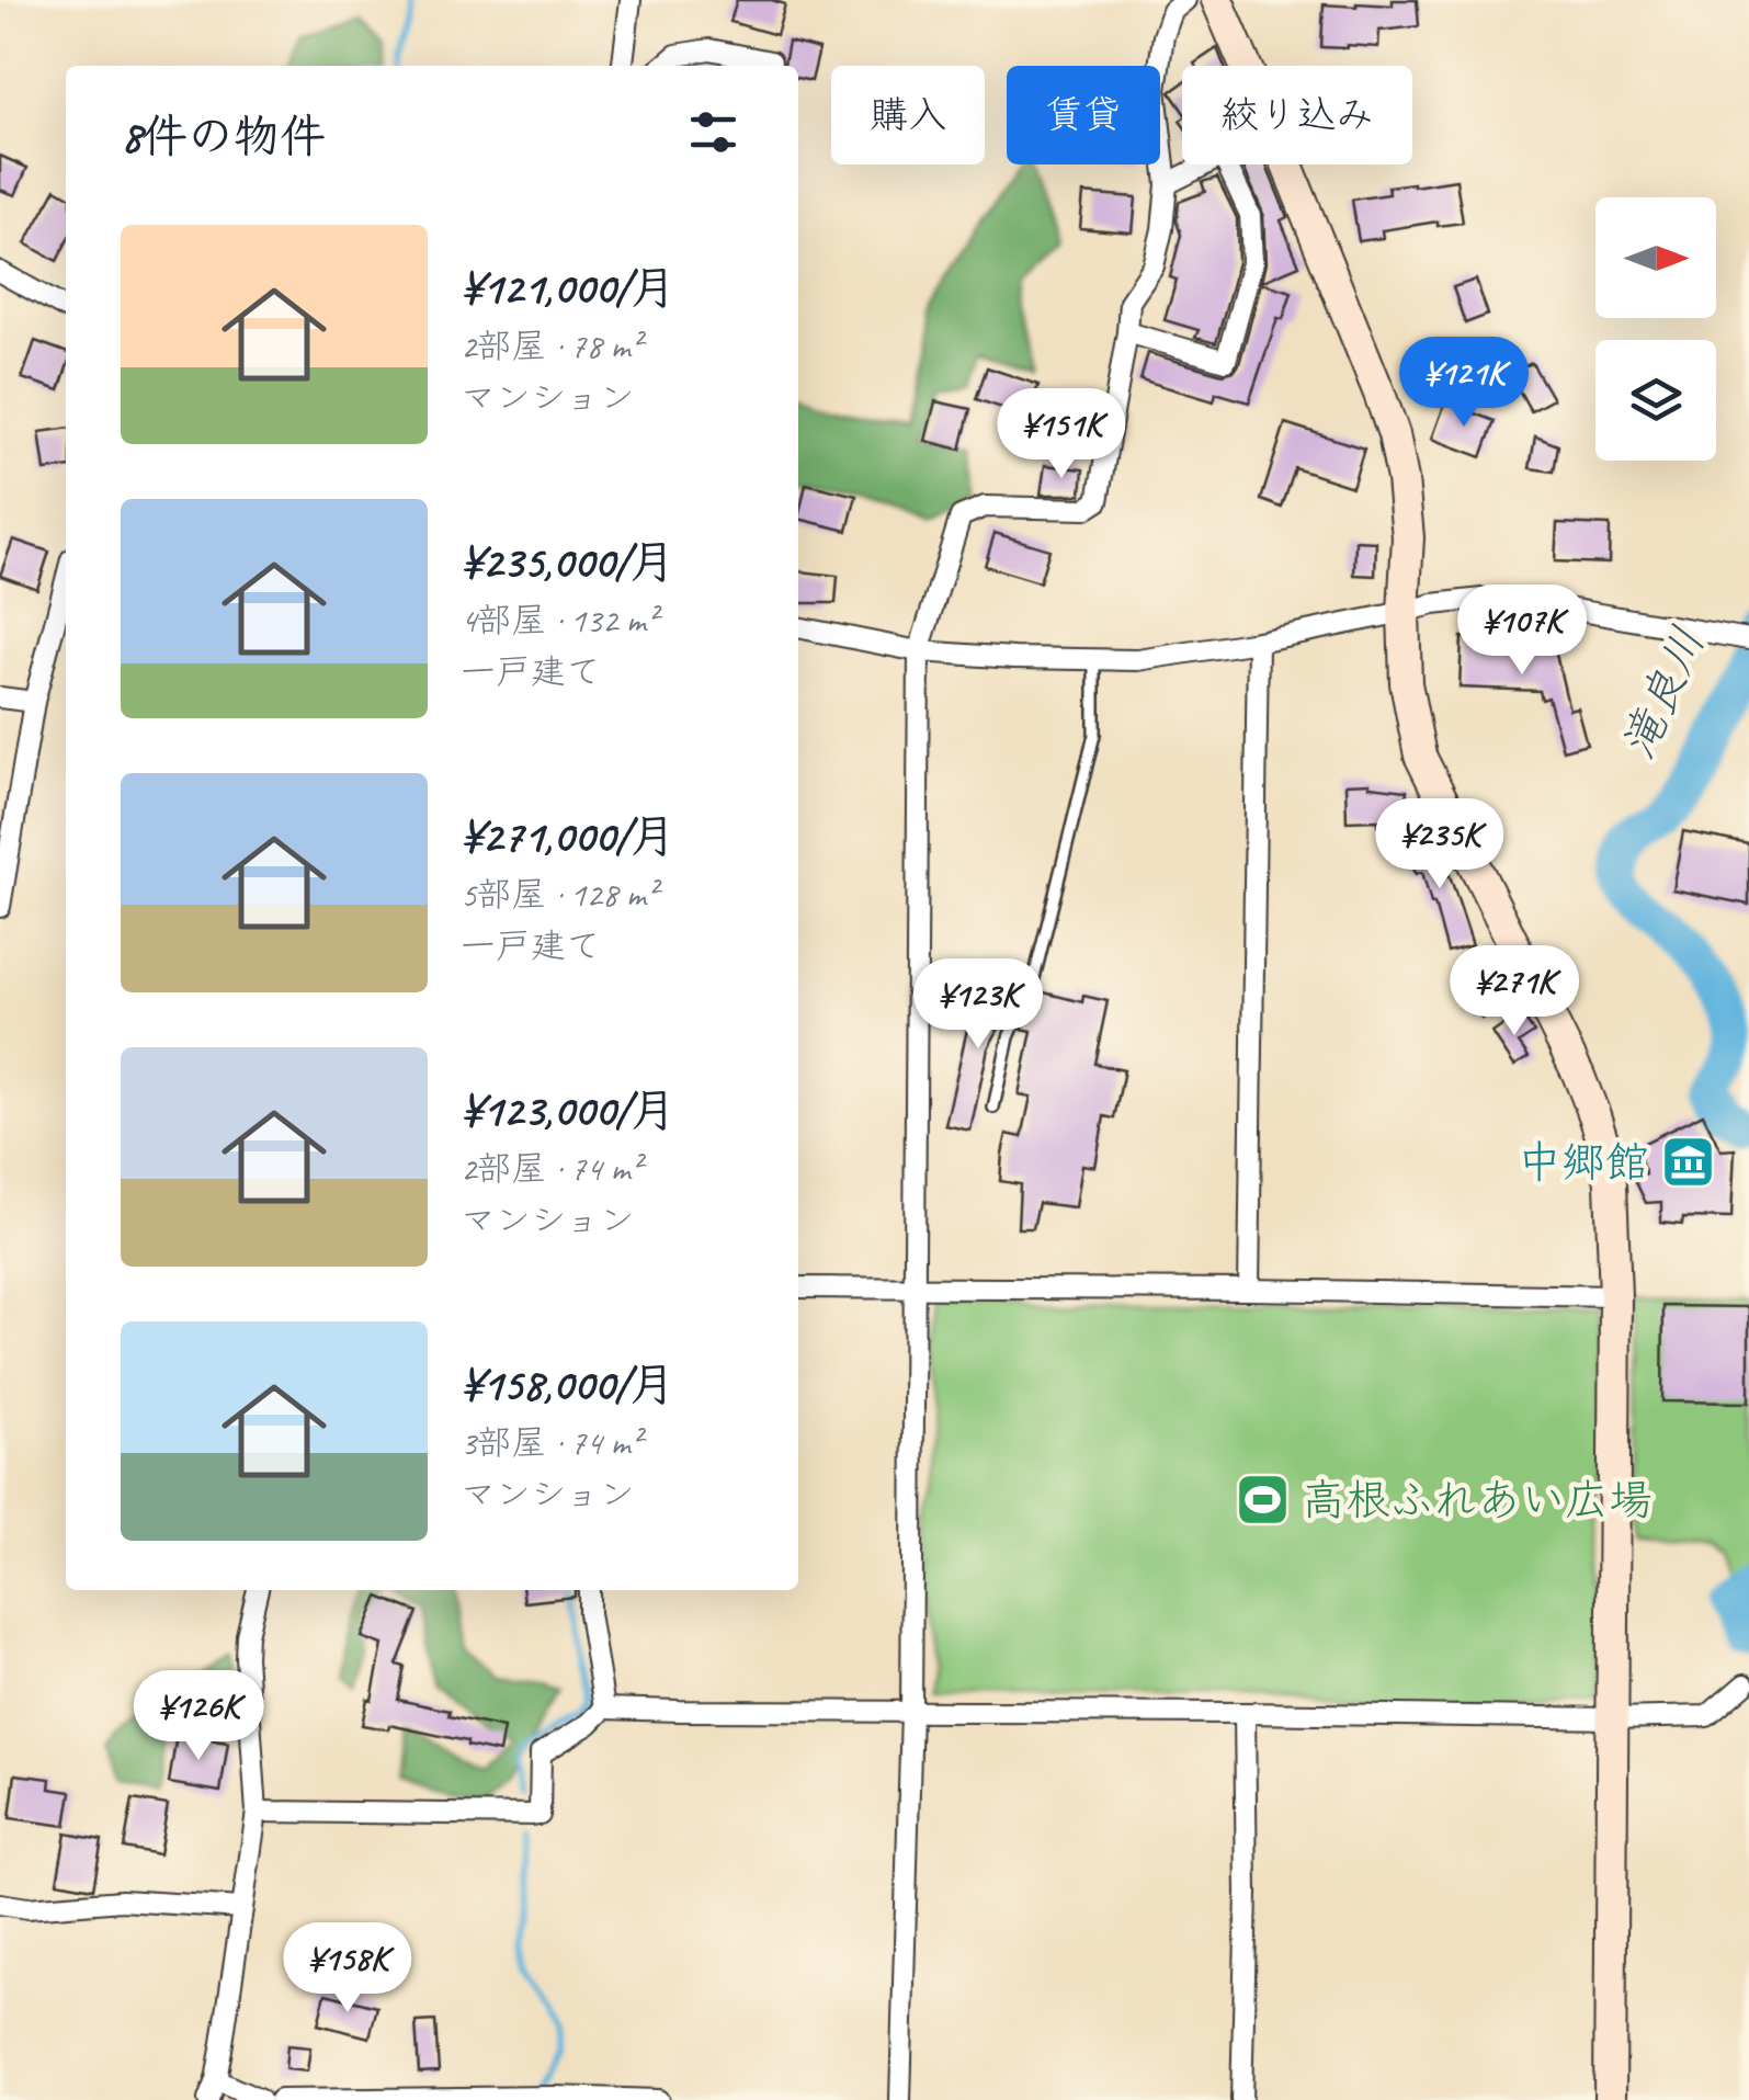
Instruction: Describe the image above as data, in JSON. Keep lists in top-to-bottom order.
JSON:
{
  "water": ["滝良川"],
  "places": {
    "museum": ["中郷館"],
    "sports": ["高根ふれあい広場"]
  },
  "north": "right",
  "page": {
    "chip": ["購入", "賃貸", "絞り込み"],
    "heading": "8件の物件",
    "list": [
      {
        "name": "¥121,000/月",
        "note": "2部屋 · 78 m² · マンション"
      },
      {
        "name": "¥235,000/月",
        "note": "4部屋 · 132 m² · 一戸建て"
      },
      {
        "name": "¥271,000/月",
        "note": "5部屋 · 128 m² · 一戸建て"
      },
      {
        "name": "¥123,000/月",
        "note": "2部屋 · 74 m² · マンション"
      },
      {
        "name": "¥158,000/月",
        "note": "3部屋 · 74 m² · マンション"
      }
    ],
    "price": [
      "¥121K",
      "¥151K",
      "¥107K",
      "¥235K",
      "¥271K",
      "¥123K",
      "¥126K",
      "¥158K"
    ]
  }
}
